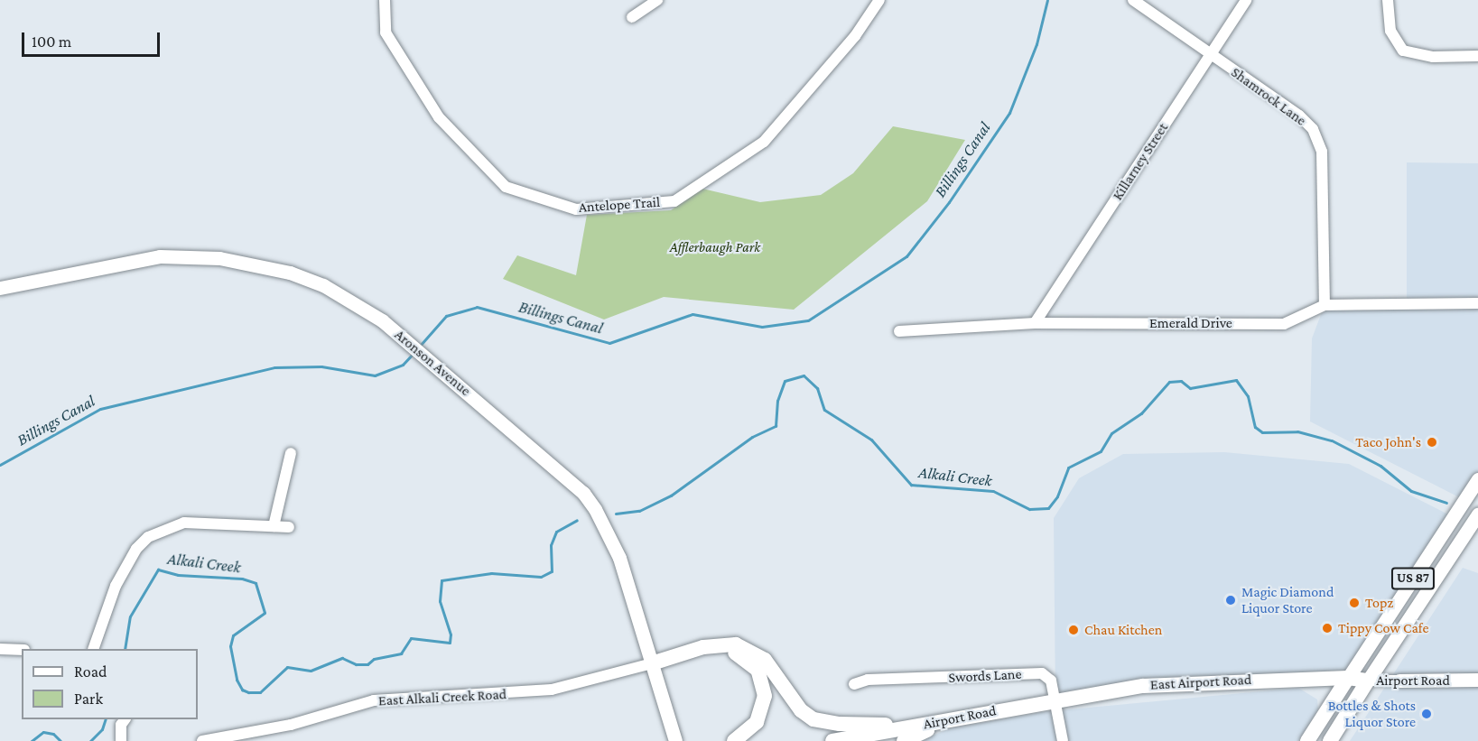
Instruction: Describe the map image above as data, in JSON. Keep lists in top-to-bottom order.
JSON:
{
  "streets": {
    "highway": ["US 87", "Airport Road", "East Airport Road"],
    "main road": ["Aronson Avenue"],
    "street": [
      "Shamrock Lane",
      "Killarney Street",
      "Antelope Trail",
      "Emerald Drive",
      "Swords Lane",
      "East Alkali Creek Road"
    ]
  },
  "crossings": [
    ["Shamrock Lane", "Killarney Street"],
    ["Shamrock Lane", "Emerald Drive"],
    ["Killarney Street", "Emerald Drive"],
    ["Aronson Avenue", "East Alkali Creek Road"],
    ["US 87", "Airport Road"],
    ["US 87", "East Airport Road"],
    ["Swords Lane", "Airport Road"],
    ["Swords Lane", "East Airport Road"],
    ["Airport Road", "East Airport Road"]
  ],
  "water": ["Billings Canal", "Alkali Creek"],
  "parks": ["Afflerbaugh Park"],
  "places": [
    "Taco John's",
    "Magic Diamond Liquor Store",
    "Topz",
    "Tippy Cow Cafe",
    "Chau Kitchen",
    "Bottles & Shots Liquor Store"
  ],
  "legend": ["Road", "Park"],
  "scale_bar": "100 m"
}
